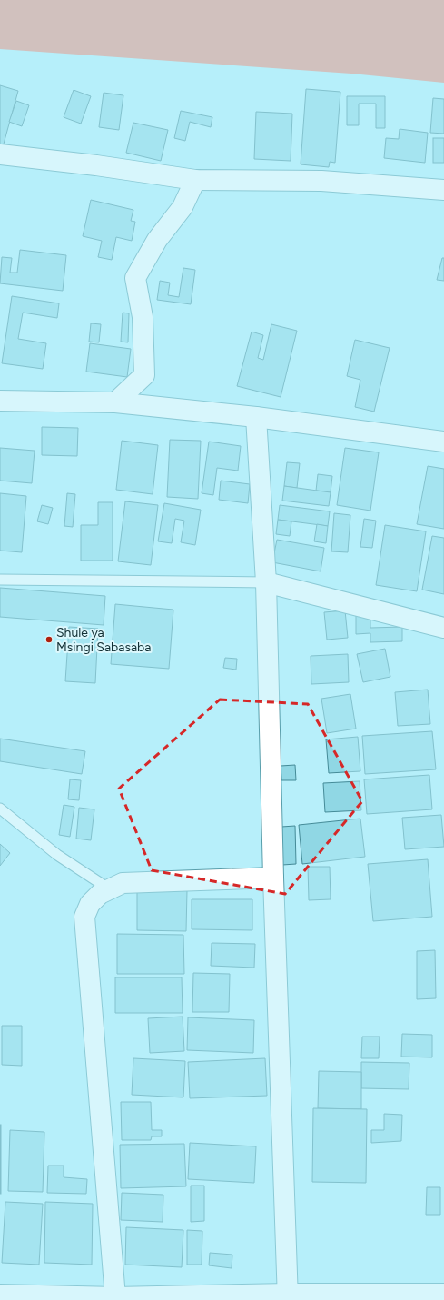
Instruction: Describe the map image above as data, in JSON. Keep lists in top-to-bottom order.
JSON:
{
  "places": ["Shule ya Msingi Sabasaba"]
}
